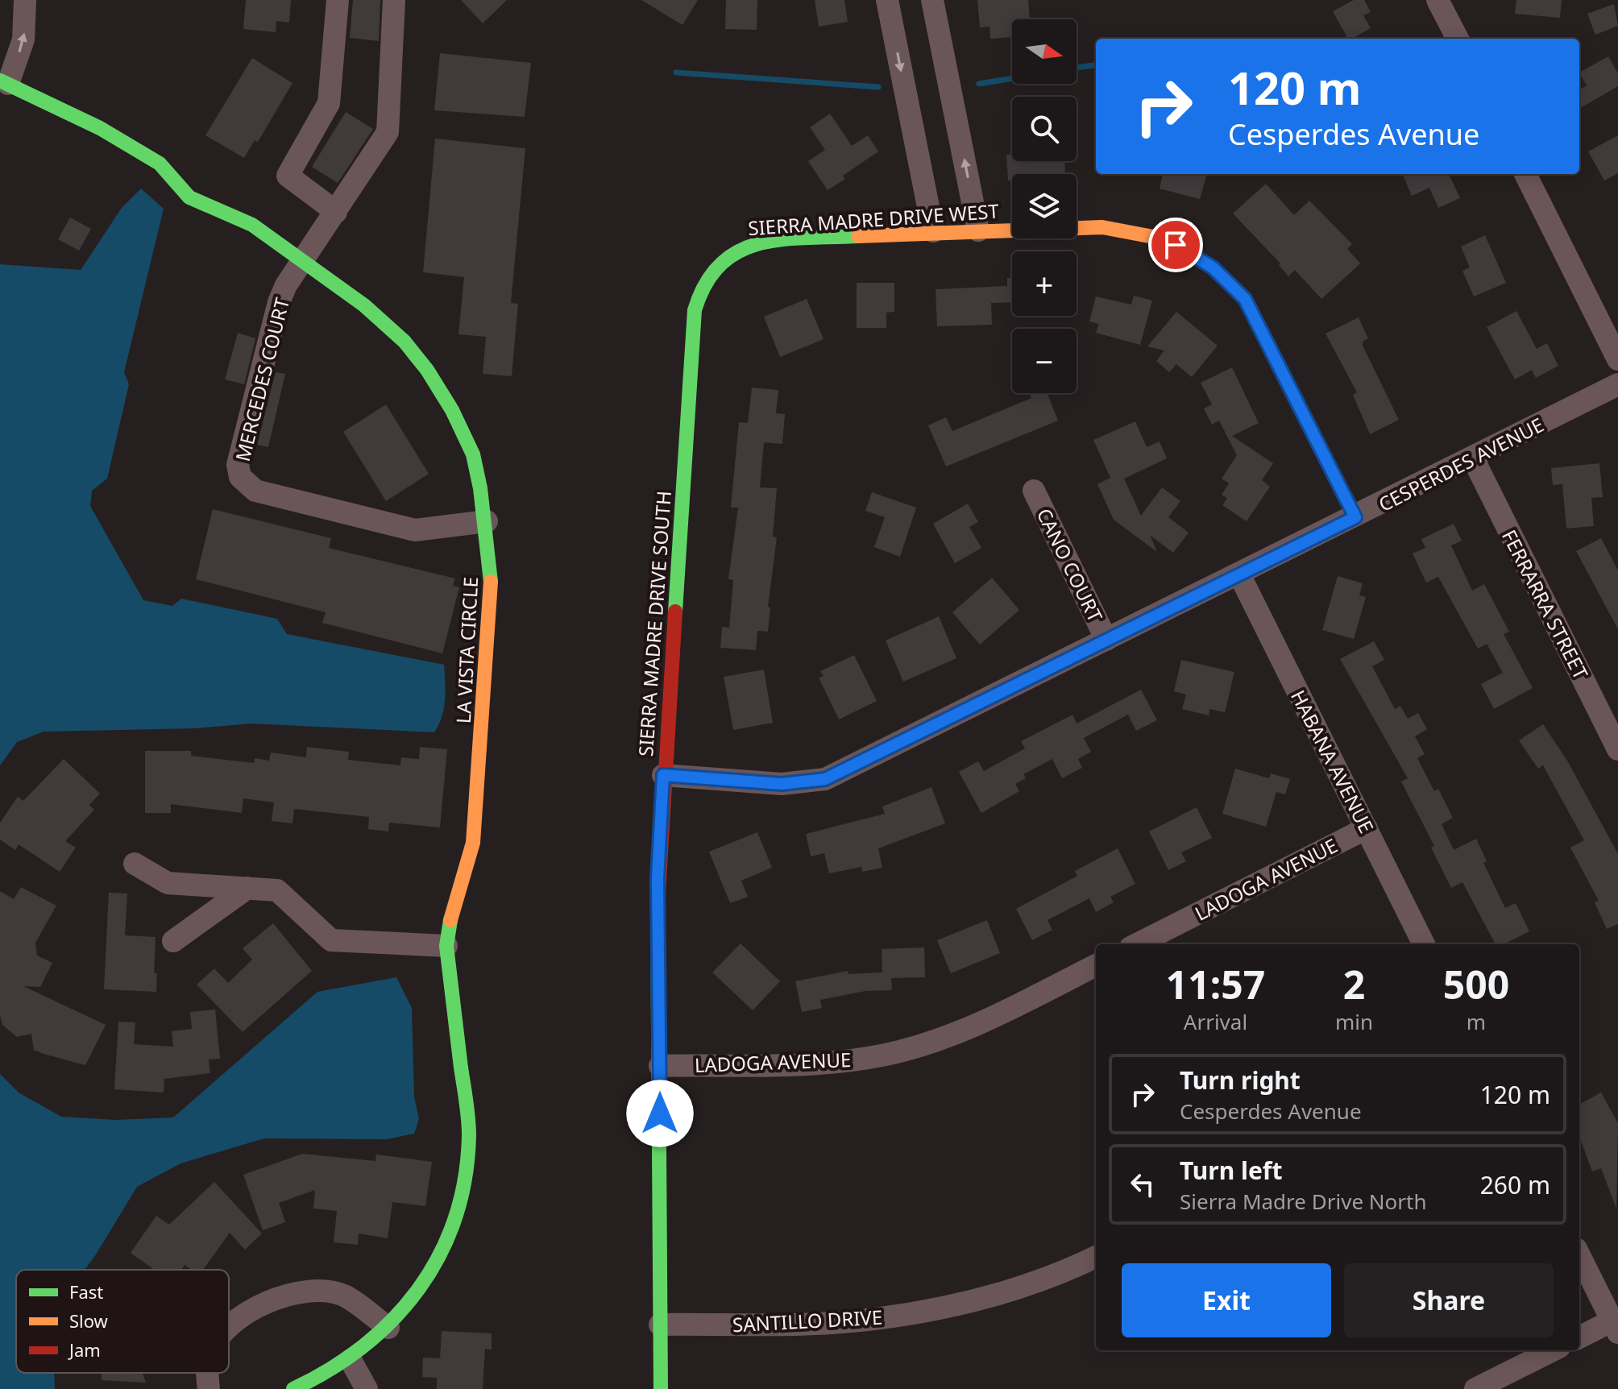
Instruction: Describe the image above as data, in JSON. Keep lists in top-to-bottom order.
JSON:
{
  "streets": {
    "street": [
      "SIERRA MADRE DRIVE WEST",
      "MERCEDES COURT",
      "CESPERDES AVENUE",
      "CANO COURT",
      "FERRARRA STREET",
      "SIERRA MADRE DRIVE SOUTH",
      "LA VISTA CIRCLE",
      "HABANA AVENUE",
      "LADOGA AVENUE",
      "SANTILLO DRIVE"
    ]
  },
  "crossings": [
    ["SIERRA MADRE DRIVE WEST", "CESPERDES AVENUE"],
    ["SIERRA MADRE DRIVE WEST", "SIERRA MADRE DRIVE SOUTH"],
    ["MERCEDES COURT", "LA VISTA CIRCLE"],
    ["CESPERDES AVENUE", "CANO COURT"],
    ["CESPERDES AVENUE", "FERRARRA STREET"],
    ["CESPERDES AVENUE", "SIERRA MADRE DRIVE SOUTH"],
    ["CESPERDES AVENUE", "HABANA AVENUE"],
    ["SIERRA MADRE DRIVE SOUTH", "LADOGA AVENUE"],
    ["SIERRA MADRE DRIVE SOUTH", "SANTILLO DRIVE"],
    ["HABANA AVENUE", "LADOGA AVENUE"]
  ],
  "legend": ["Fast", "Slow", "Jam"],
  "north": "right",
  "page": {
    "map_buttons": ["+", "−"],
    "turn": ["120 m", "Cesperdes Avenue"],
    "eta": [
      "11:57",
      "Arrival",
      "2",
      "min",
      "500",
      "m"
    ],
    "list": [
      {
        "name": "Turn right",
        "note": "Cesperdes Avenue",
        "value": "120 m"
      },
      {
        "name": "Turn left",
        "note": "Sierra Madre Drive North",
        "value": "260 m"
      }
    ],
    "buttons": ["Exit", "Share"]
  }
}
